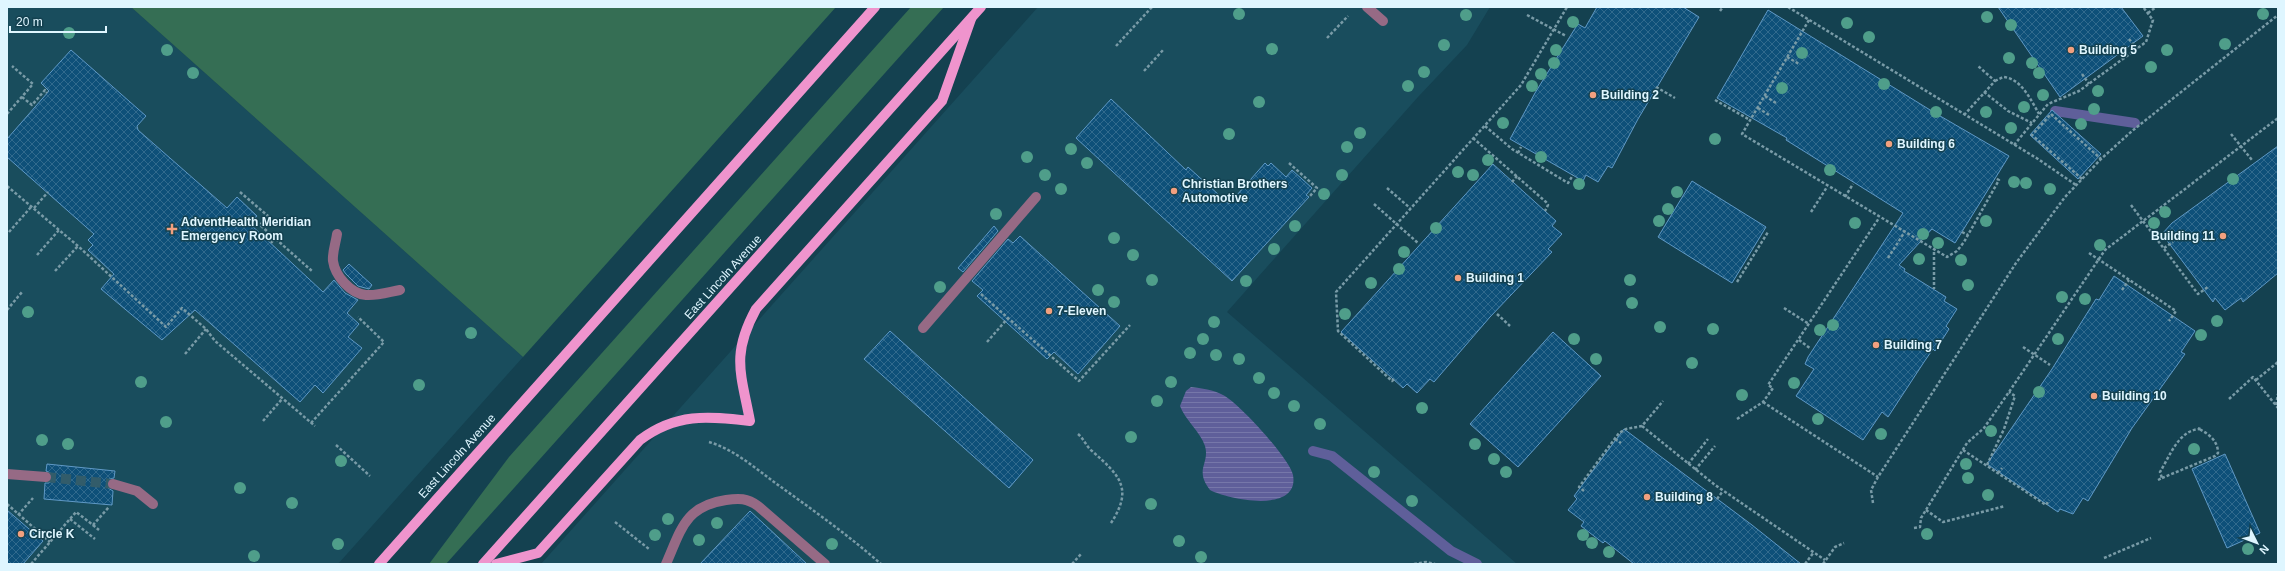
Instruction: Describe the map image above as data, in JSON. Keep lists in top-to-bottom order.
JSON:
{
  "streets": {
    "main road": ["East Lincoln Avenue"]
  },
  "places": {
    "other": [
      "Building 5",
      "Building 2",
      "Building 6",
      "Christian Brothers Automotive",
      "Building 11",
      "Building 1",
      "7-Eleven",
      "Building 7",
      "Building 10",
      "Building 8",
      "Circle K"
    ],
    "health": ["AdventHealth Meridian Emergency Room"]
  },
  "scale_bar": "20 m",
  "north": "bottom right"
}
